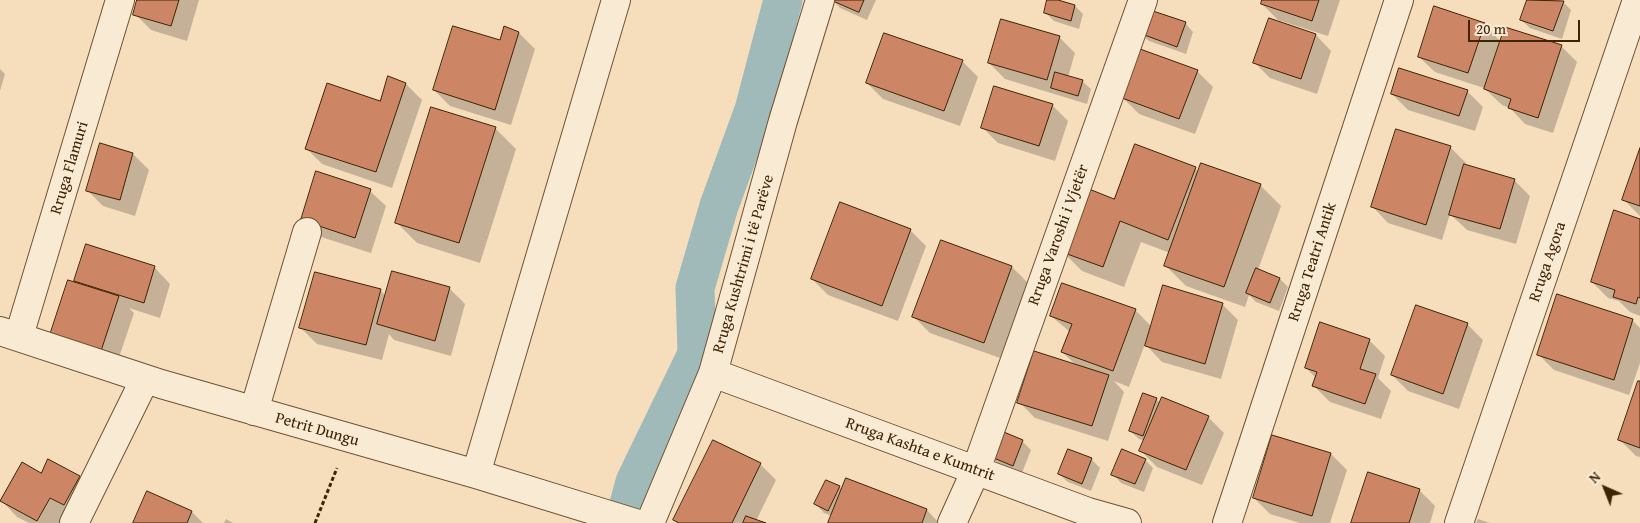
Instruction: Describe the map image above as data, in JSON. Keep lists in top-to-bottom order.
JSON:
{
  "streets": {
    "street": [
      "Rruga Flamuri",
      "Rruga Varoshi i Vjetër",
      "Rruga Teatri Antik",
      "Rruga Agora",
      "Rruga Kushtrimi i të Parëve",
      "Petrit Dungu",
      "Rruga Kashta e Kumtrit"
    ]
  },
  "crossings": [
    ["Rruga Flamuri", "Petrit Dungu"],
    ["Rruga Varoshi i Vjetër", "Rruga Kashta e Kumtrit"],
    ["Rruga Kushtrimi i të Parëve", "Petrit Dungu"],
    ["Rruga Kushtrimi i të Parëve", "Rruga Kashta e Kumtrit"]
  ],
  "scale_bar": "20 m",
  "north": "top left"
}
